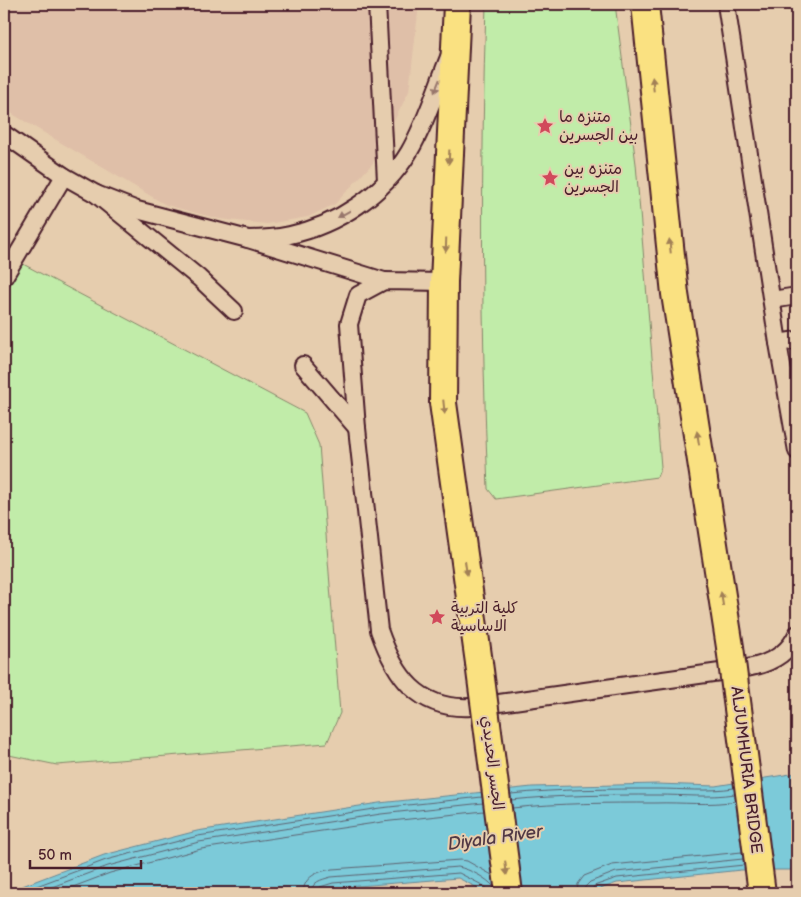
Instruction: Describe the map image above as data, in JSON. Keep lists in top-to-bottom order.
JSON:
{
  "streets": {
    "main road": ["الجسر الحديدي", "ALJUMHURIA BRIDGE"]
  },
  "one_way": ["الجسر الحديدي", "ALJUMHURIA BRIDGE"],
  "water": ["Diyala River"],
  "places": {
    "place": ["متنزه ما بين الجسرين", "متنزه بين الجسرين", "كلية التربية الاساسية"]
  },
  "scale_bar": "50 m"
}
